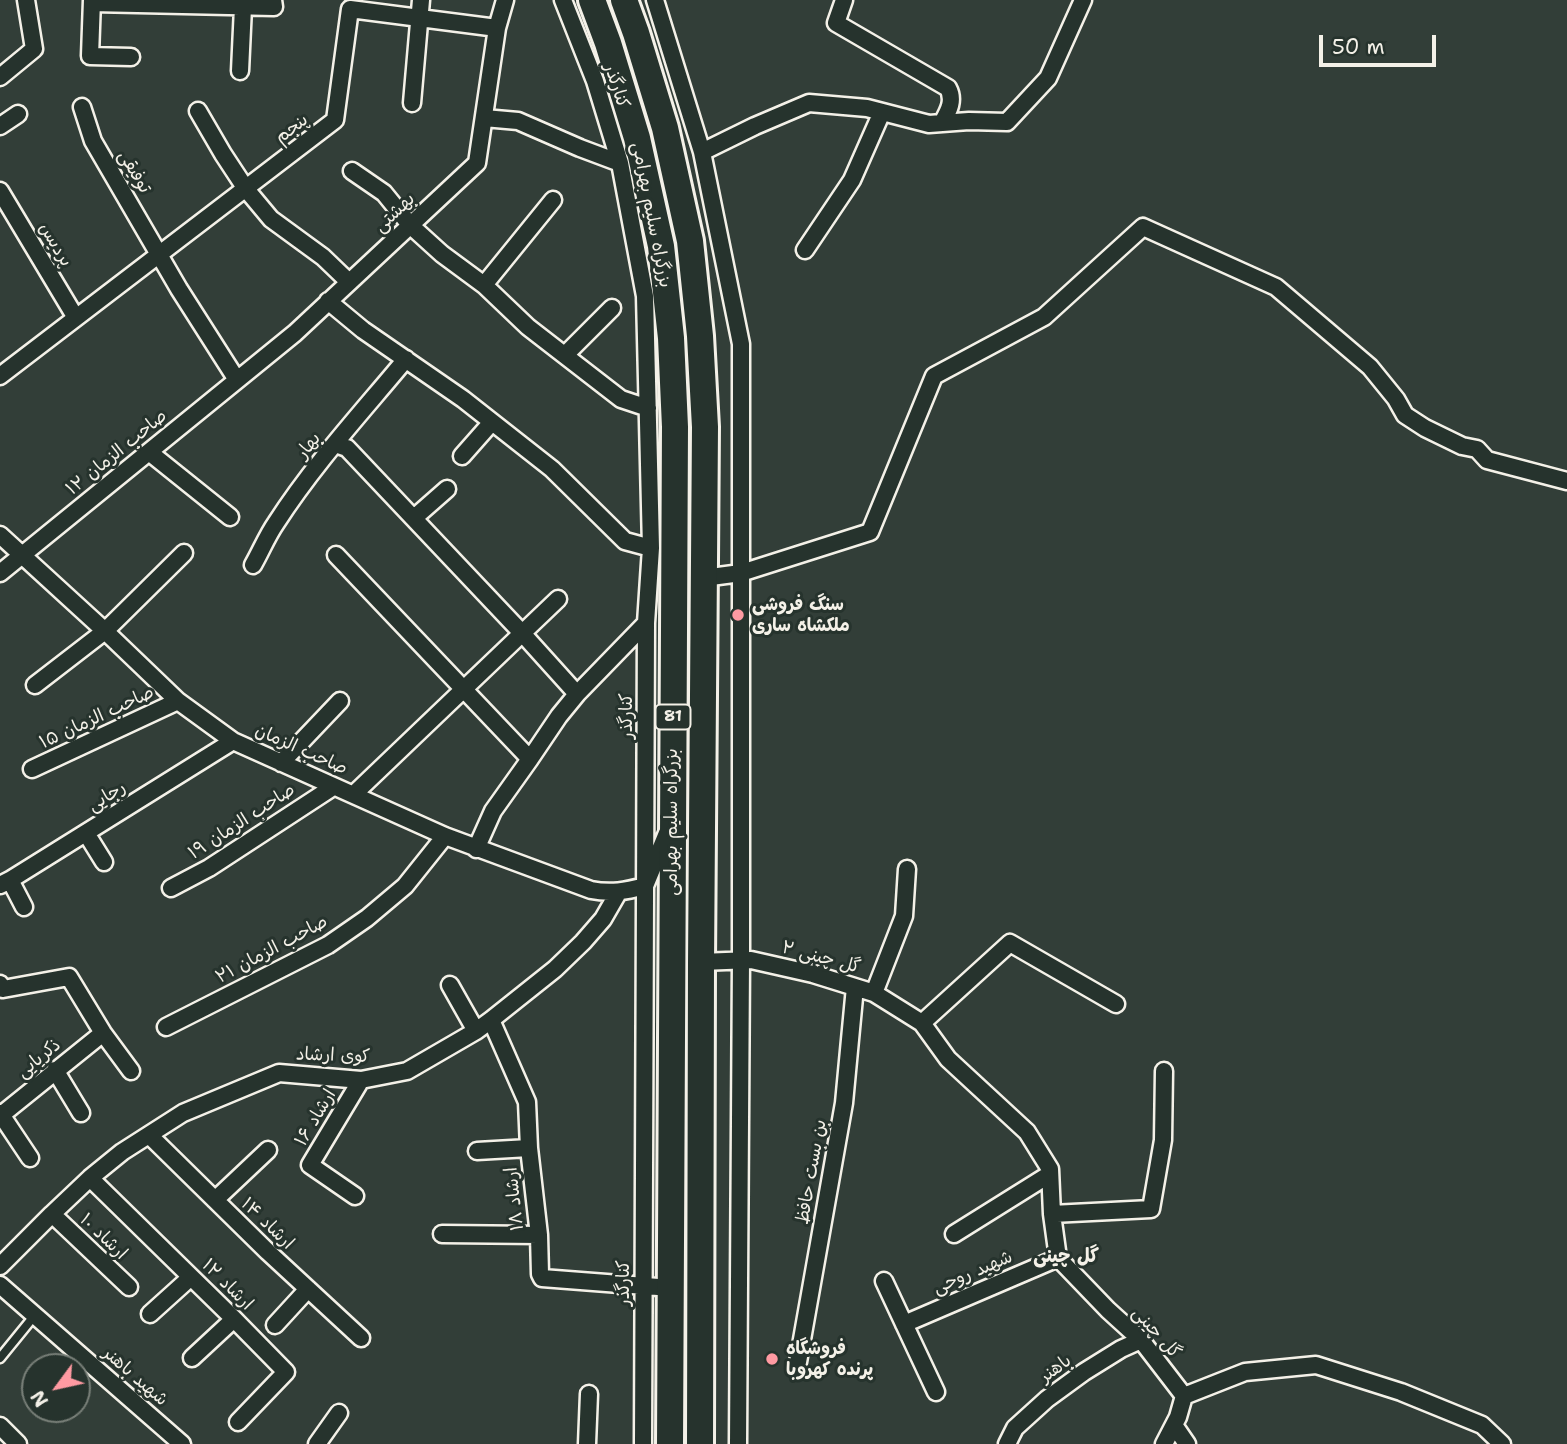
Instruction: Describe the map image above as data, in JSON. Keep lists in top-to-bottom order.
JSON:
{
  "streets": {
    "highway": ["بزرگراه سلیم بهرامی", "81"],
    "street": [
      "کنارگذر",
      "پنجم",
      "توفیقی",
      "بهشتی",
      "پردیس",
      "بهار",
      "صاحب الزمان ۱۲",
      "صاحب الزمان ۱۵",
      "صاحب الزمان",
      "رجایی",
      "صاحب الزمان ۱۹",
      "صاحب الزمان ۲۱",
      "گل چینی ۲",
      "کوی ارشاد",
      "ذکریایی",
      "ارشاد ۱۶",
      "بن بست حافظ",
      "ارشاد ۱۸",
      "ارشاد ۱۴",
      "ارشاد ۱۰",
      "شهید روحی",
      "ارشاد ۱۲",
      "گل چینی",
      "باهنر",
      "شهید باهنر"
    ]
  },
  "crossings": [
    ["کنارگذر", "صاحب الزمان"],
    ["کنارگذر", "ارشاد ۱۸"],
    ["پنجم", "توفیقی"],
    ["پنجم", "بهشتی"],
    ["پنجم", "پردیس"],
    ["توفیقی", "بهشتی"],
    ["توفیقی", "صاحب الزمان ۱۲"],
    ["بهشتی", "صاحب الزمان ۱۲"],
    ["بزرگراه سلیم بهرامی", "گل چینی ۲"],
    ["صاحب الزمان ۱۲", "صاحب الزمان"],
    ["صاحب الزمان ۱۵", "صاحب الزمان"],
    ["صاحب الزمان", "رجایی"],
    ["صاحب الزمان", "صاحب الزمان ۱۹"],
    ["صاحب الزمان", "صاحب الزمان ۲۱"],
    ["صاحب الزمان", "کوی ارشاد"],
    ["گل چینی ۲", "بن بست حافظ"],
    ["کوی ارشاد", "ارشاد ۱۶"],
    ["کوی ارشاد", "ارشاد ۱۸"],
    ["کوی ارشاد", "ارشاد ۱۴"],
    ["کوی ارشاد", "ارشاد ۱۰"],
    ["کوی ارشاد", "ارشاد ۱۲"],
    ["شهید روحی", "گل چینی"],
    ["گل چینی", "باهنر"]
  ],
  "districts": ["گل چینی"],
  "places": ["سنگ فروشی ملکشاه ساری", "فروشگاه پرنده کهروبا"],
  "scale_bar": "50 m",
  "north": "bottom left"
}
